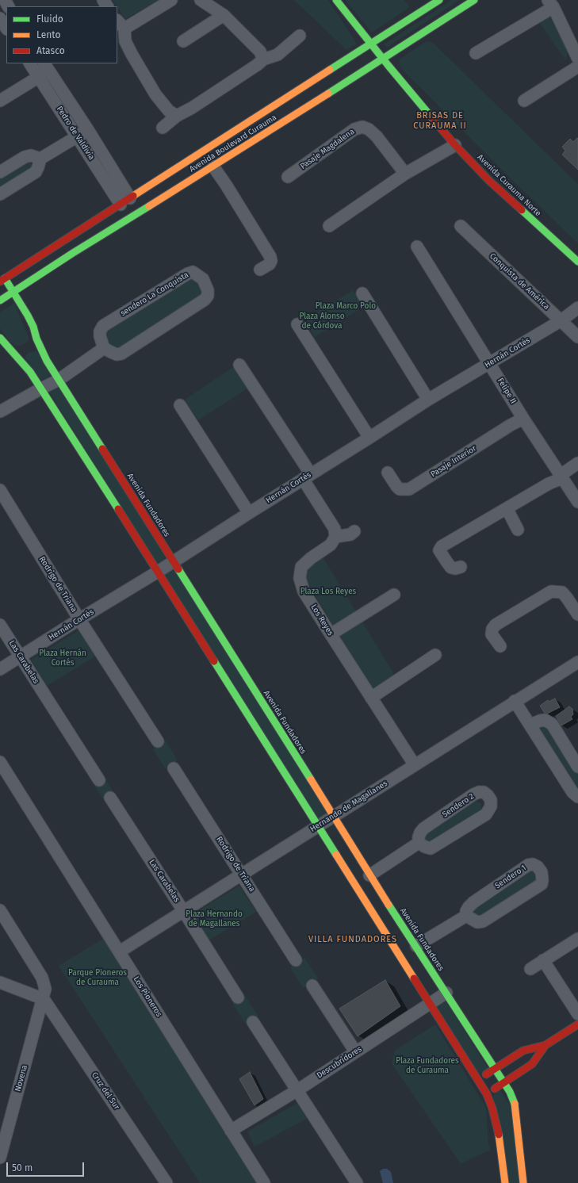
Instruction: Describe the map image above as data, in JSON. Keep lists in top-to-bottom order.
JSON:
{
  "streets": {
    "street": [
      "Pedro de Valdivia",
      "Avenida Boulevard Curauma",
      "Pasaje Magdalena",
      "Avenida Curauma Norte",
      "Conquista de América",
      "sendero La Conquista",
      "Hernán Cortés",
      "Felipe II",
      "Pasaje Interior",
      "Avenida Fundadores",
      "Rodrigo de Triana",
      "Los Reyes",
      "Las Carabelas",
      "Sendero 2",
      "Hernando de Magallanes",
      "Sendero 1",
      "Los Pioneros",
      "Descubridores",
      "Novena",
      "Cruz del Sur"
    ]
  },
  "crossings": [
    ["Pedro de Valdivia", "Avenida Boulevard Curauma"],
    ["Avenida Boulevard Curauma", "Avenida Curauma Norte"],
    ["Avenida Boulevard Curauma", "Avenida Fundadores"],
    ["Conquista de América", "Hernán Cortés"],
    ["Hernán Cortés", "Felipe II"],
    ["Hernán Cortés", "Avenida Fundadores"],
    ["Hernán Cortés", "Rodrigo de Triana"],
    ["Hernán Cortés", "Las Carabelas"],
    ["Felipe II", "Pasaje Interior"],
    ["Avenida Fundadores", "Hernando de Magallanes"],
    ["Avenida Fundadores", "Sendero 1"],
    ["Avenida Fundadores", "Descubridores"],
    ["Rodrigo de Triana", "Hernando de Magallanes"],
    ["Los Reyes", "Hernando de Magallanes"],
    ["Las Carabelas", "Hernando de Magallanes"],
    ["Hernando de Magallanes", "Los Pioneros"],
    ["Los Pioneros", "Descubridores"],
    ["Novena", "Cruz del Sur"]
  ],
  "districts": ["BRISAS DE CURAUMA II", "VILLA FUNDADORES"],
  "parks": [
    "Plaza Marco Polo",
    "Plaza Alonso de Córdova",
    "Plaza Los Reyes",
    "Plaza Hernán Cortés",
    "Plaza Hernando de Magallanes",
    "Parque Pioneros de Curauma",
    "Plaza Fundadores de Curauma"
  ],
  "legend": ["Fluido", "Lento", "Atasco"],
  "scale_bar": "50 m"
}
